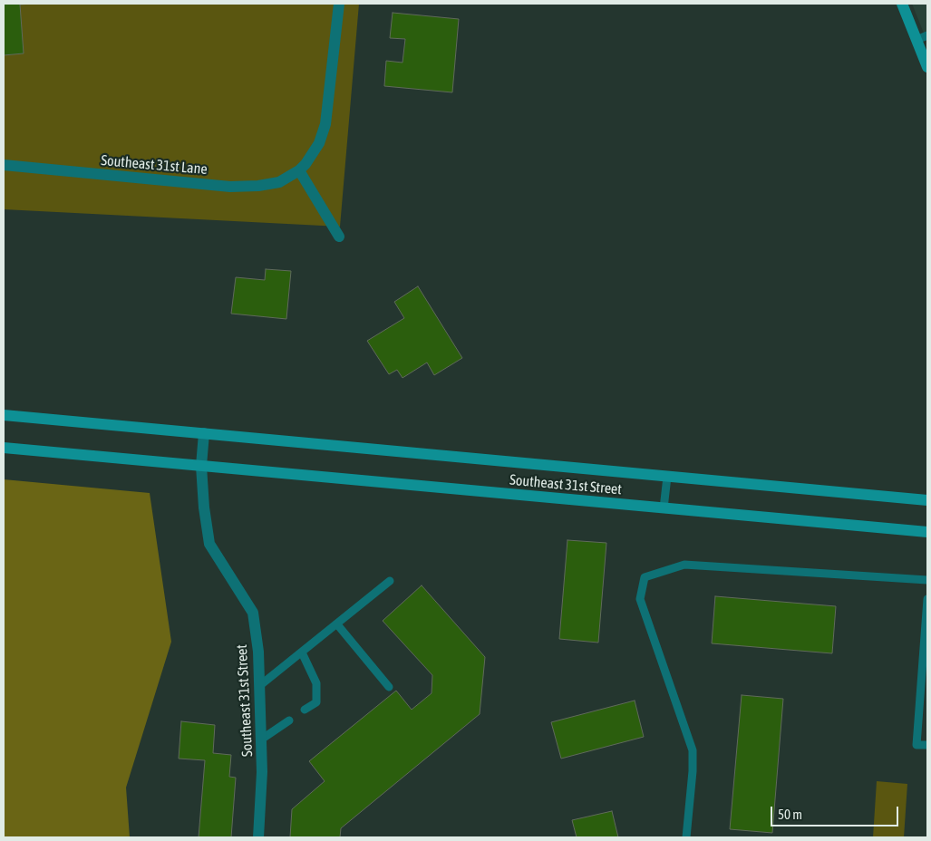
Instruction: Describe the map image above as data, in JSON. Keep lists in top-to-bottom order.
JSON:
{
  "streets": {
    "main road": ["Southeast 31st Street"],
    "street": ["Southeast 31st Lane"]
  },
  "scale_bar": "50 m"
}
